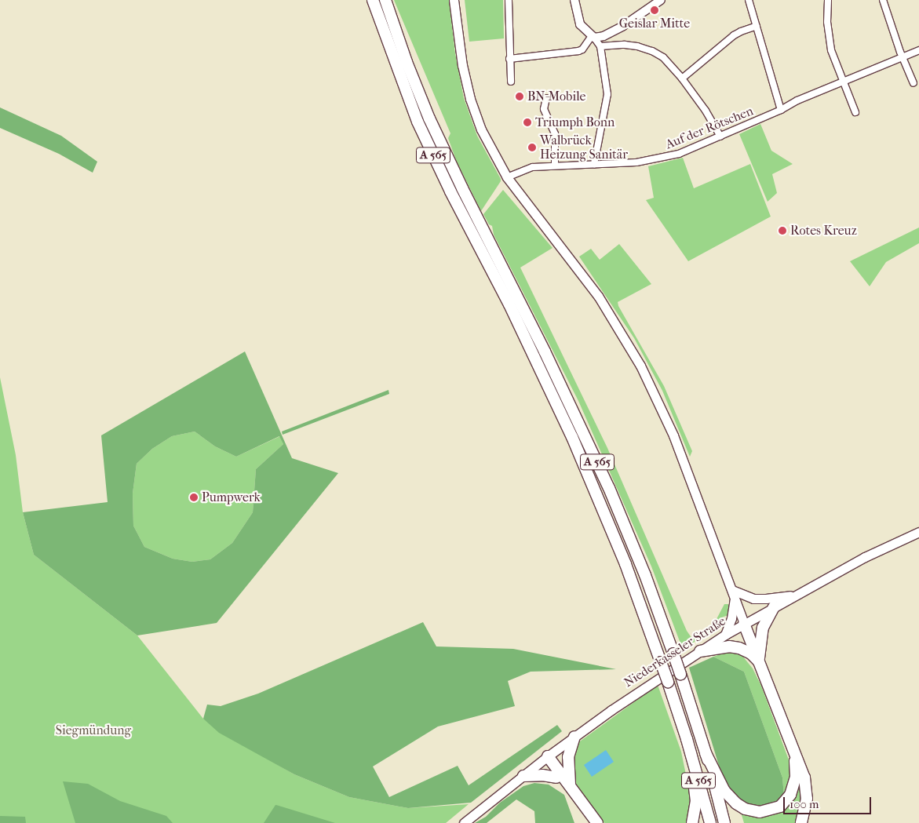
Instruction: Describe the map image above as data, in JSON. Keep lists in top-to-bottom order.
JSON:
{
  "streets": {
    "highway": ["A 565"],
    "main road": ["Niederkasseler Straße"],
    "street": ["Auf der Rötschen"]
  },
  "parks": ["Siegmündung"],
  "places": [
    "Geislar Mitte",
    "BN-Mobile",
    "Triumph Bonn",
    "Walbrück Heizung Sanitär",
    "Rotes Kreuz",
    "Pumpwerk"
  ],
  "scale_bar": "100 m"
}
